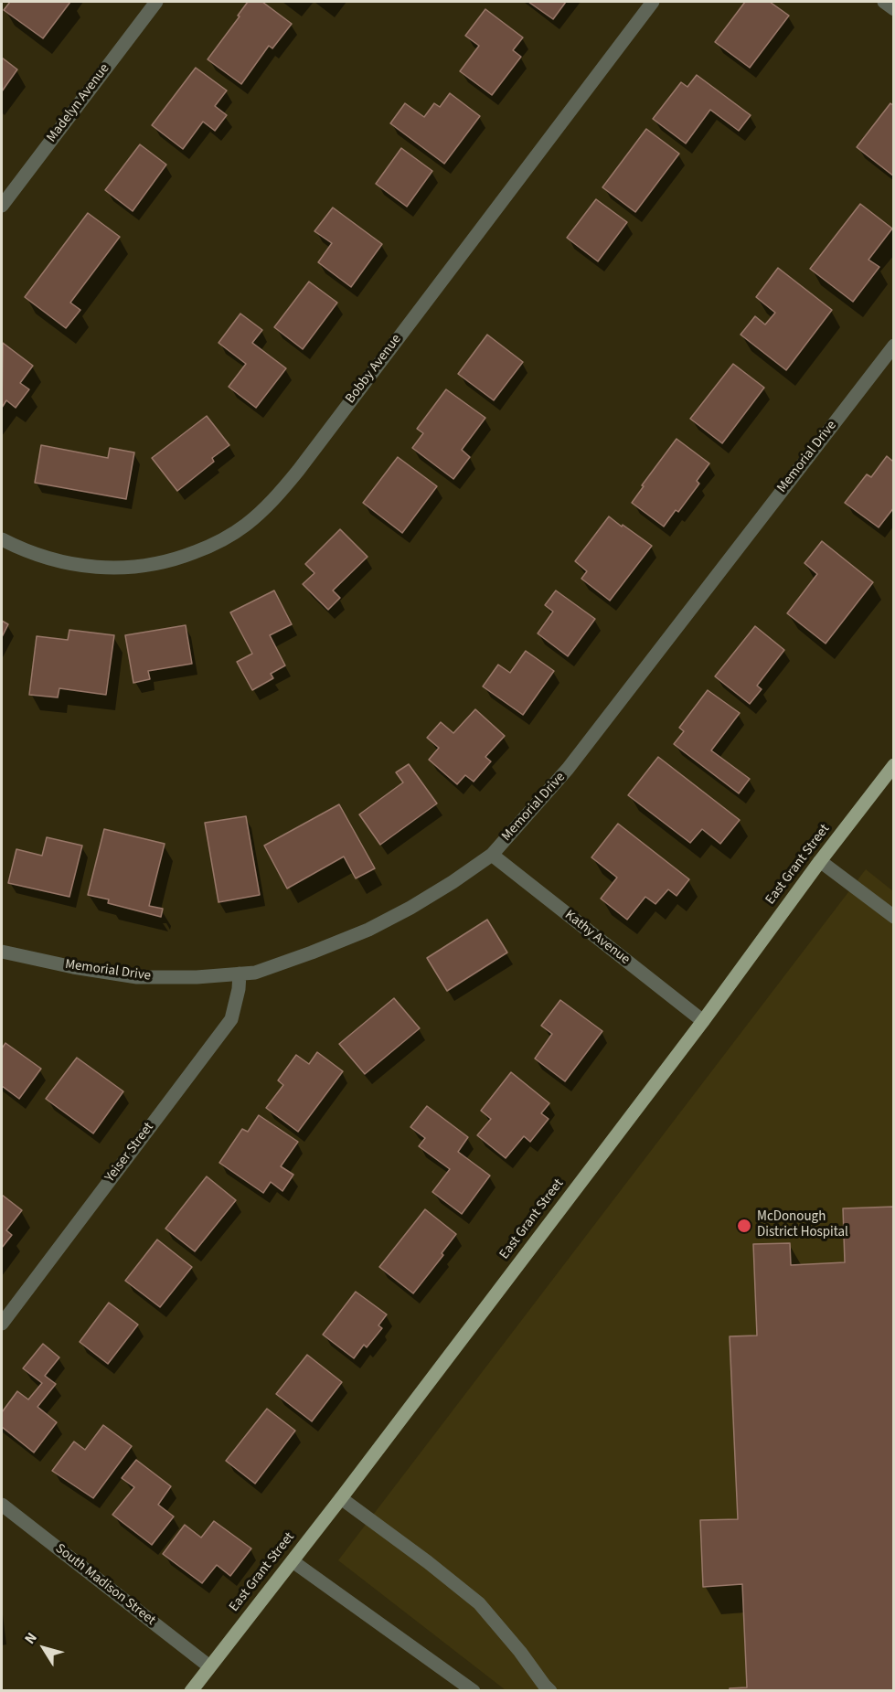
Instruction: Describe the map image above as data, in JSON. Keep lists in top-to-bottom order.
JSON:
{
  "streets": {
    "main road": ["East Grant Street"],
    "street": [
      "Madelyn Avenue",
      "Bobby Avenue",
      "Memorial Drive",
      "Kathy Avenue",
      "Yeiser Street",
      "South Madison Street"
    ]
  },
  "crossings": [
    ["Memorial Drive", "Kathy Avenue"],
    ["Memorial Drive", "Yeiser Street"],
    ["East Grant Street", "Kathy Avenue"],
    ["East Grant Street", "South Madison Street"]
  ],
  "places": ["McDonough District Hospital"],
  "north": "top left"
}
